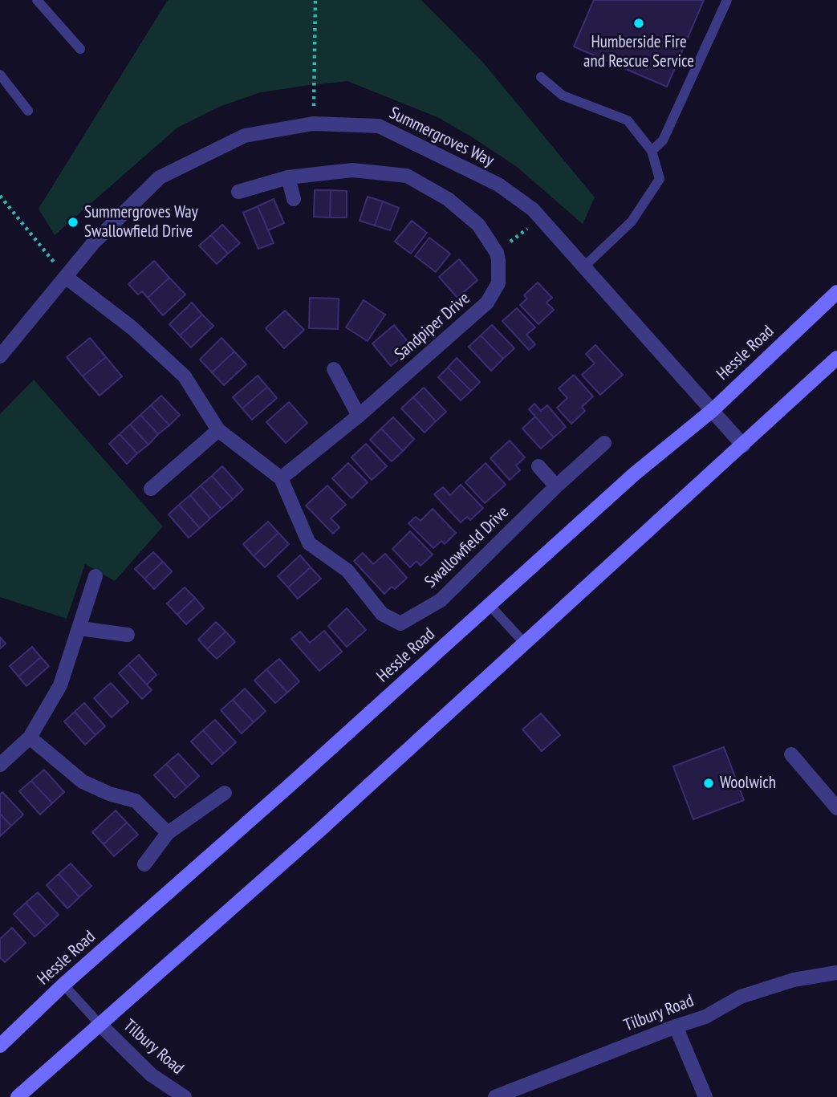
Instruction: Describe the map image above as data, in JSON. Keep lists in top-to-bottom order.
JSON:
{
  "streets": {
    "street": [
      "Summergroves Way",
      "Sandpiper Drive",
      "Hessle Road",
      "Swallowfield Drive",
      "Tilbury Road"
    ]
  },
  "crossings": [
    ["Summergroves Way", "Hessle Road"],
    ["Summergroves Way", "Swallowfield Drive"],
    ["Sandpiper Drive", "Swallowfield Drive"]
  ],
  "places": ["Humberside Fire and Rescue Service", "Summergroves Way Swallowfield Drive", "Woolwich"]
}
